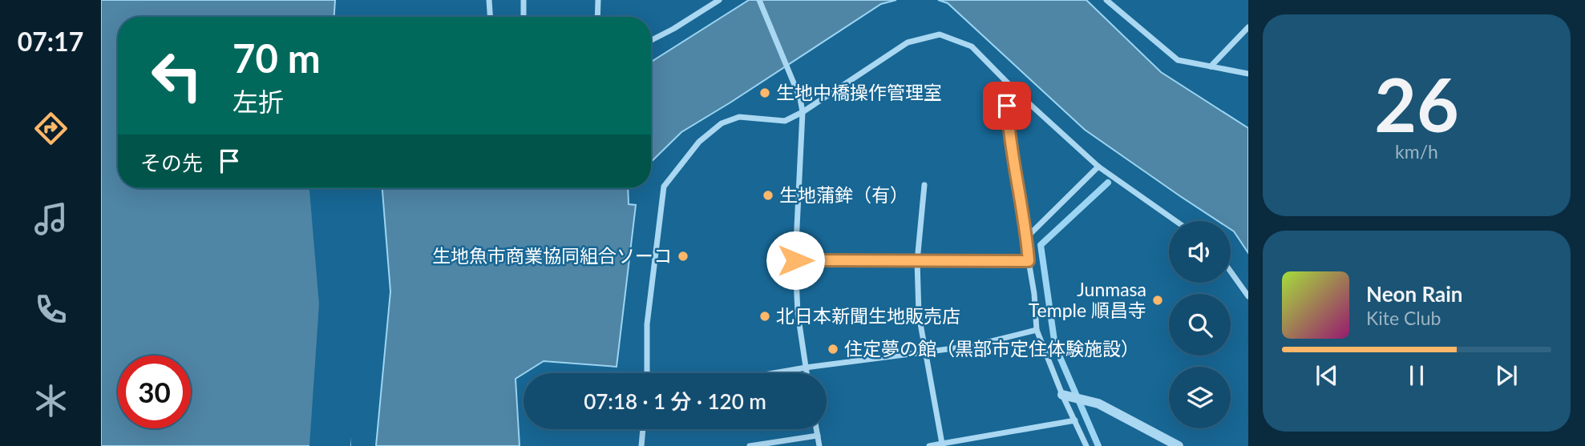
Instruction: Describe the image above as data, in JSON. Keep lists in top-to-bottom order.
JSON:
{
  "places": [
    "生地中橋操作管理室",
    "生地蒲鉾（有）",
    "生地魚市商業協同組合ソーコ",
    "Junmasa Temple 順昌寺",
    "北日本新聞生地販売店",
    "住定夢の館（黒部市定住体験施設）"
  ],
  "page": {
    "tabs": "07:17",
    "tile": ["26", "km/h"],
    "turn": ["70 m", "左折"],
    "then": "その先",
    "song": ["Neon Rain", "Kite Club"],
    "limit": "30",
    "trip": "07:18 · 1 分 · 120 m"
  }
}
